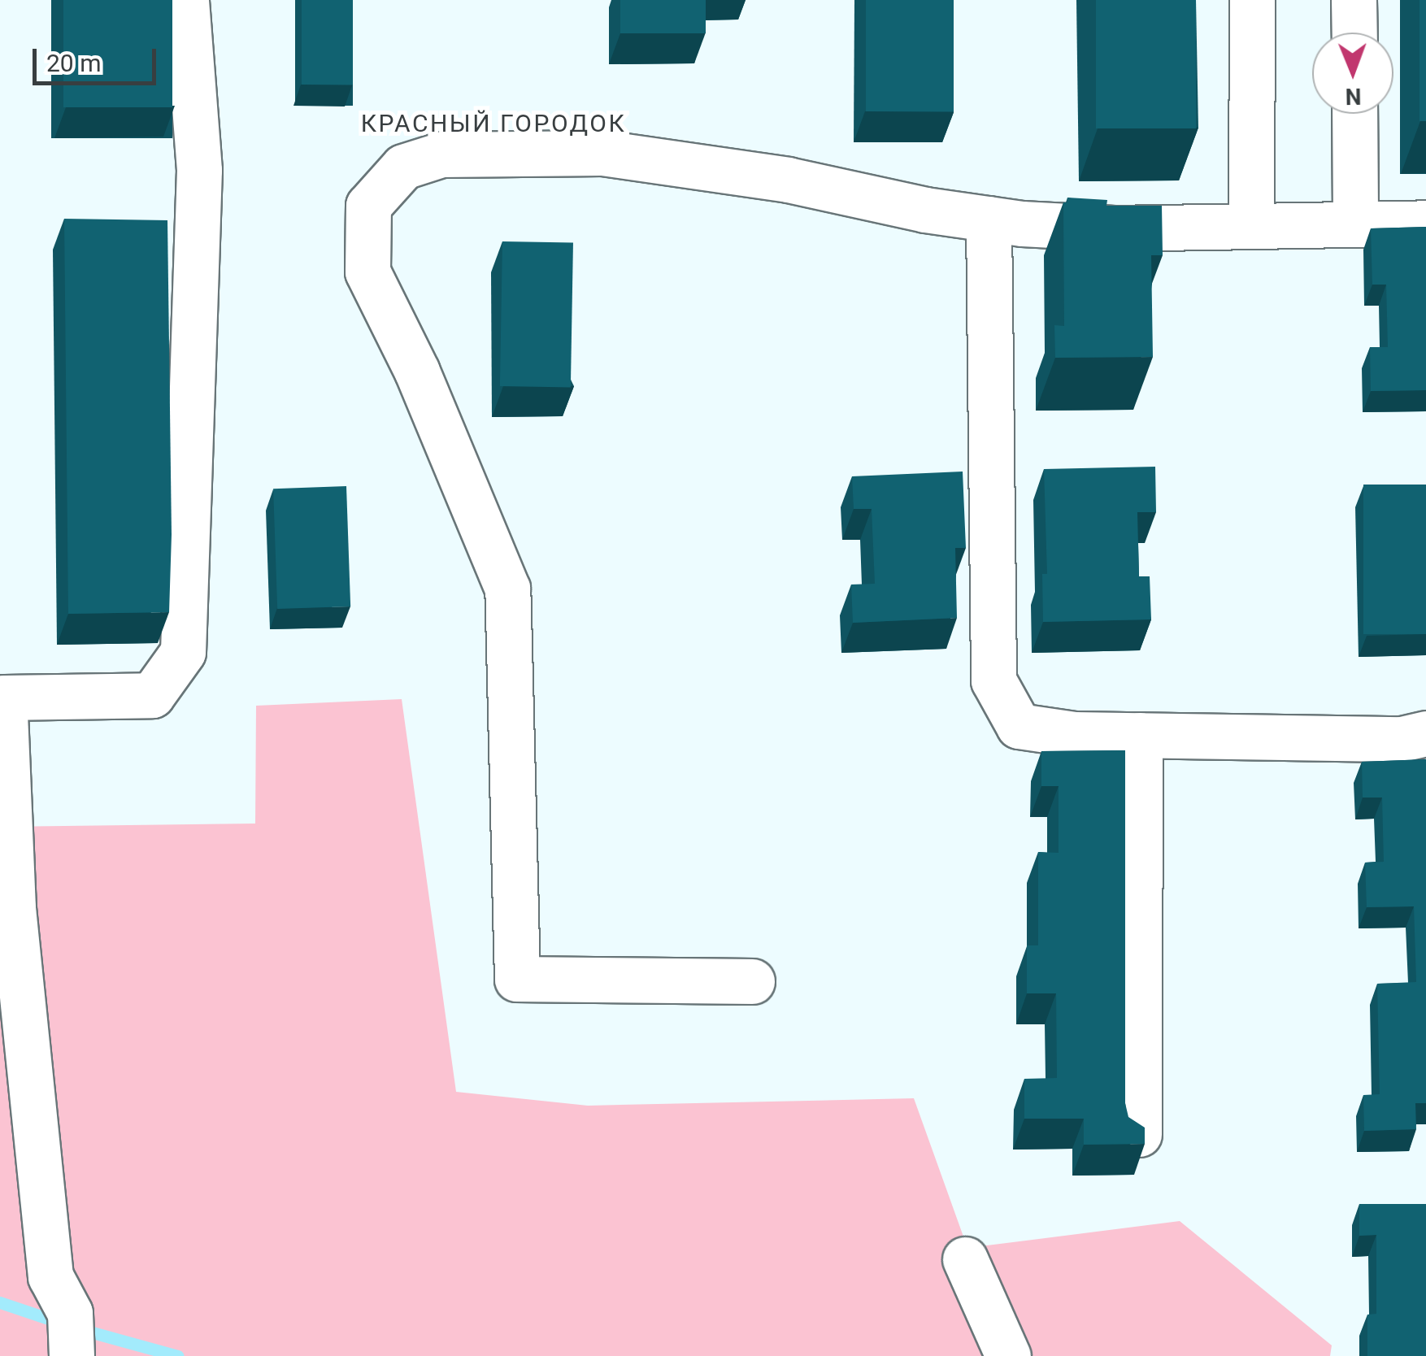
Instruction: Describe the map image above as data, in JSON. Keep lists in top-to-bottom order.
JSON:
{
  "districts": ["КРАСНЫЙ ГОРОДОК"],
  "scale_bar": "20 m",
  "north": "bottom"
}
